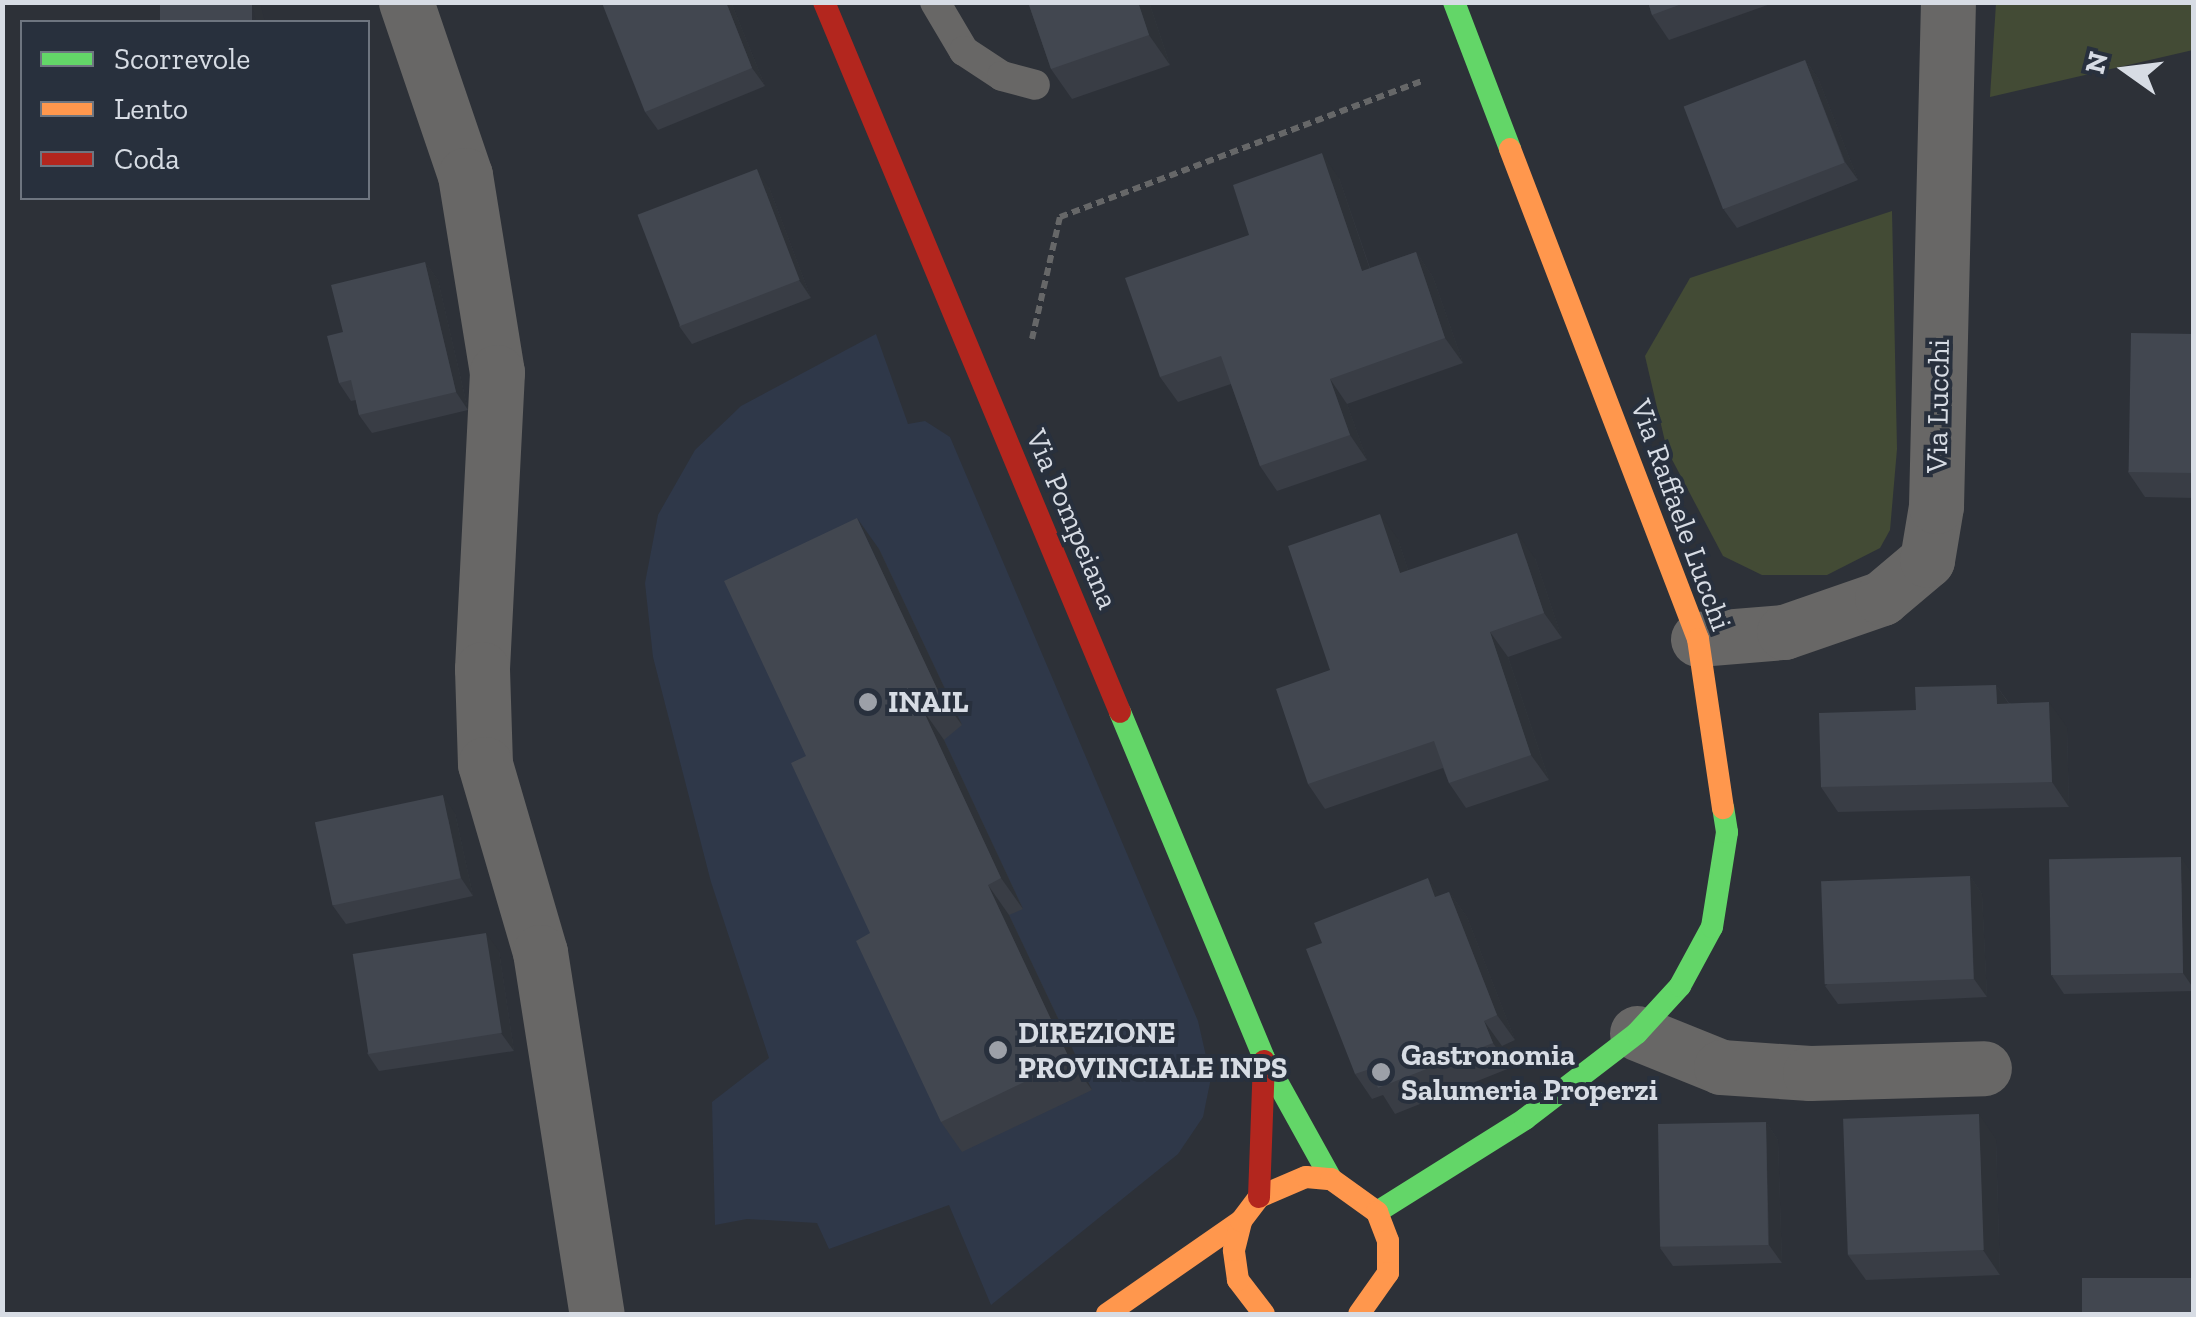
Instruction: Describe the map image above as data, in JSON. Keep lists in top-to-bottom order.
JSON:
{
  "streets": {
    "main road": ["Via Raffaele Lucchi", "Via Pompeiana"],
    "street": ["Via Lucchi"]
  },
  "crossings": [
    ["Via Lucchi", "Via Raffaele Lucchi"]
  ],
  "places": ["INAIL", "DIREZIONE PROVINCIALE INPS", "Gastronomia Salumeria Properzi"],
  "legend": ["Scorrevole", "Lento", "Coda"],
  "north": "left"
}
